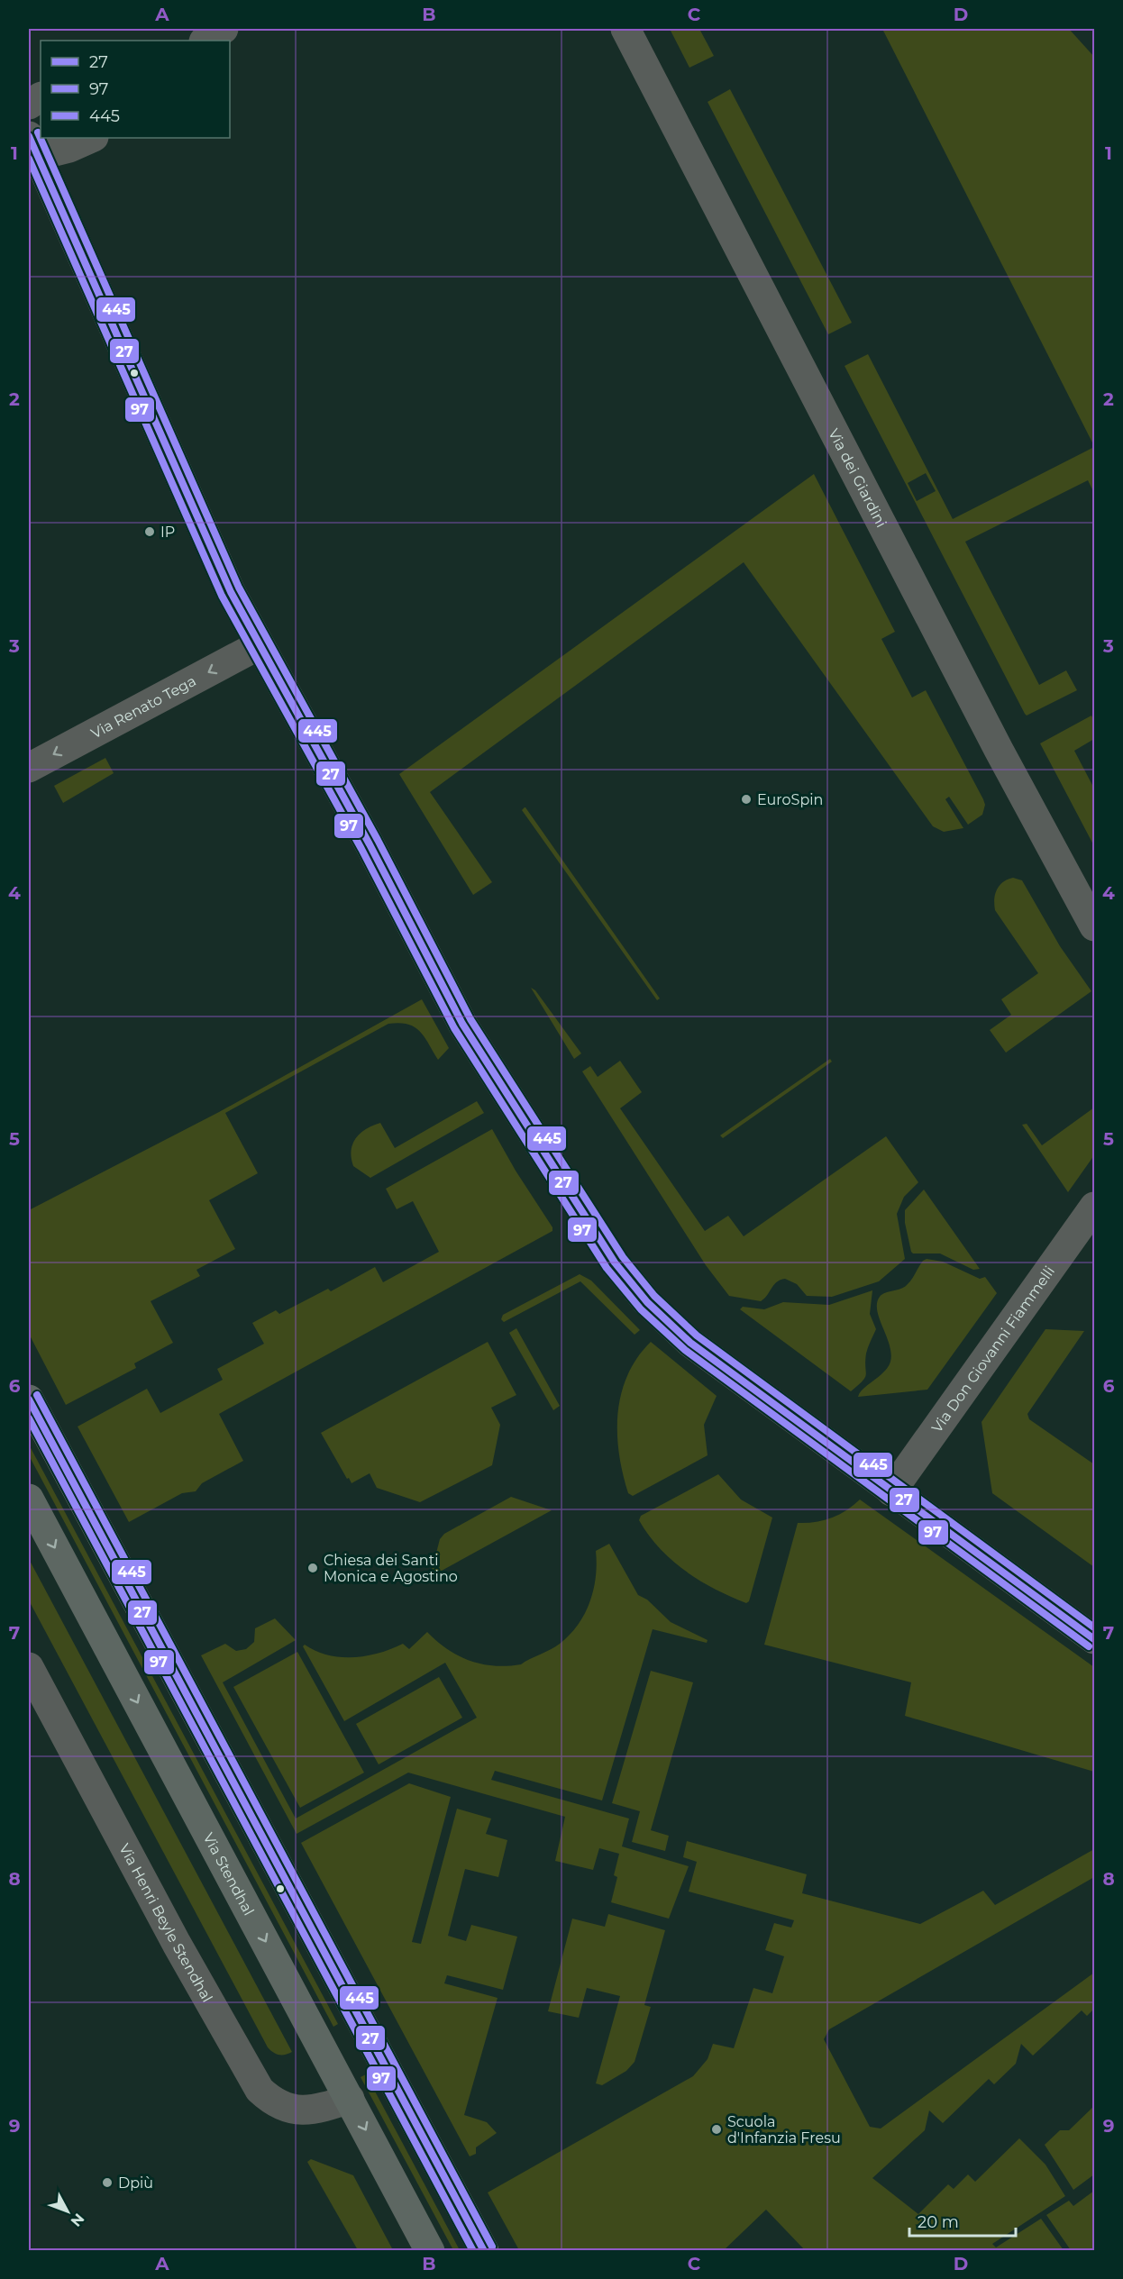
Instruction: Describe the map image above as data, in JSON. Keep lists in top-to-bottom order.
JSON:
{
  "streets": {
    "main road": ["Via Stendhal"],
    "street": [
      "Via dei Giardini",
      "Via Renato Tega",
      "Via Don Giovanni Fiammelli",
      "Via Henri Beyle Stendhal"
    ]
  },
  "crossings": [
    ["Via Stendhal", "Via Henri Beyle Stendhal"]
  ],
  "one_way": ["Via Renato Tega"],
  "places": [
    "IP",
    "EuroSpin",
    "Chiesa dei Santi Monica e Agostino",
    "Scuola d'Infanzia Fresu",
    "Dpiù"
  ],
  "lines": ["transit line 445", "transit line 27", "transit line 97"],
  "legend": ["27", "97", "445"],
  "scale_bar": "20 m",
  "north": "bottom right",
  "grid": {
    "columns": [
      "A",
      "B",
      "C",
      "D"
    ],
    "rows": [
      "1",
      "2",
      "3",
      "4",
      "5",
      "6",
      "7",
      "8",
      "9"
    ]
  }
}
